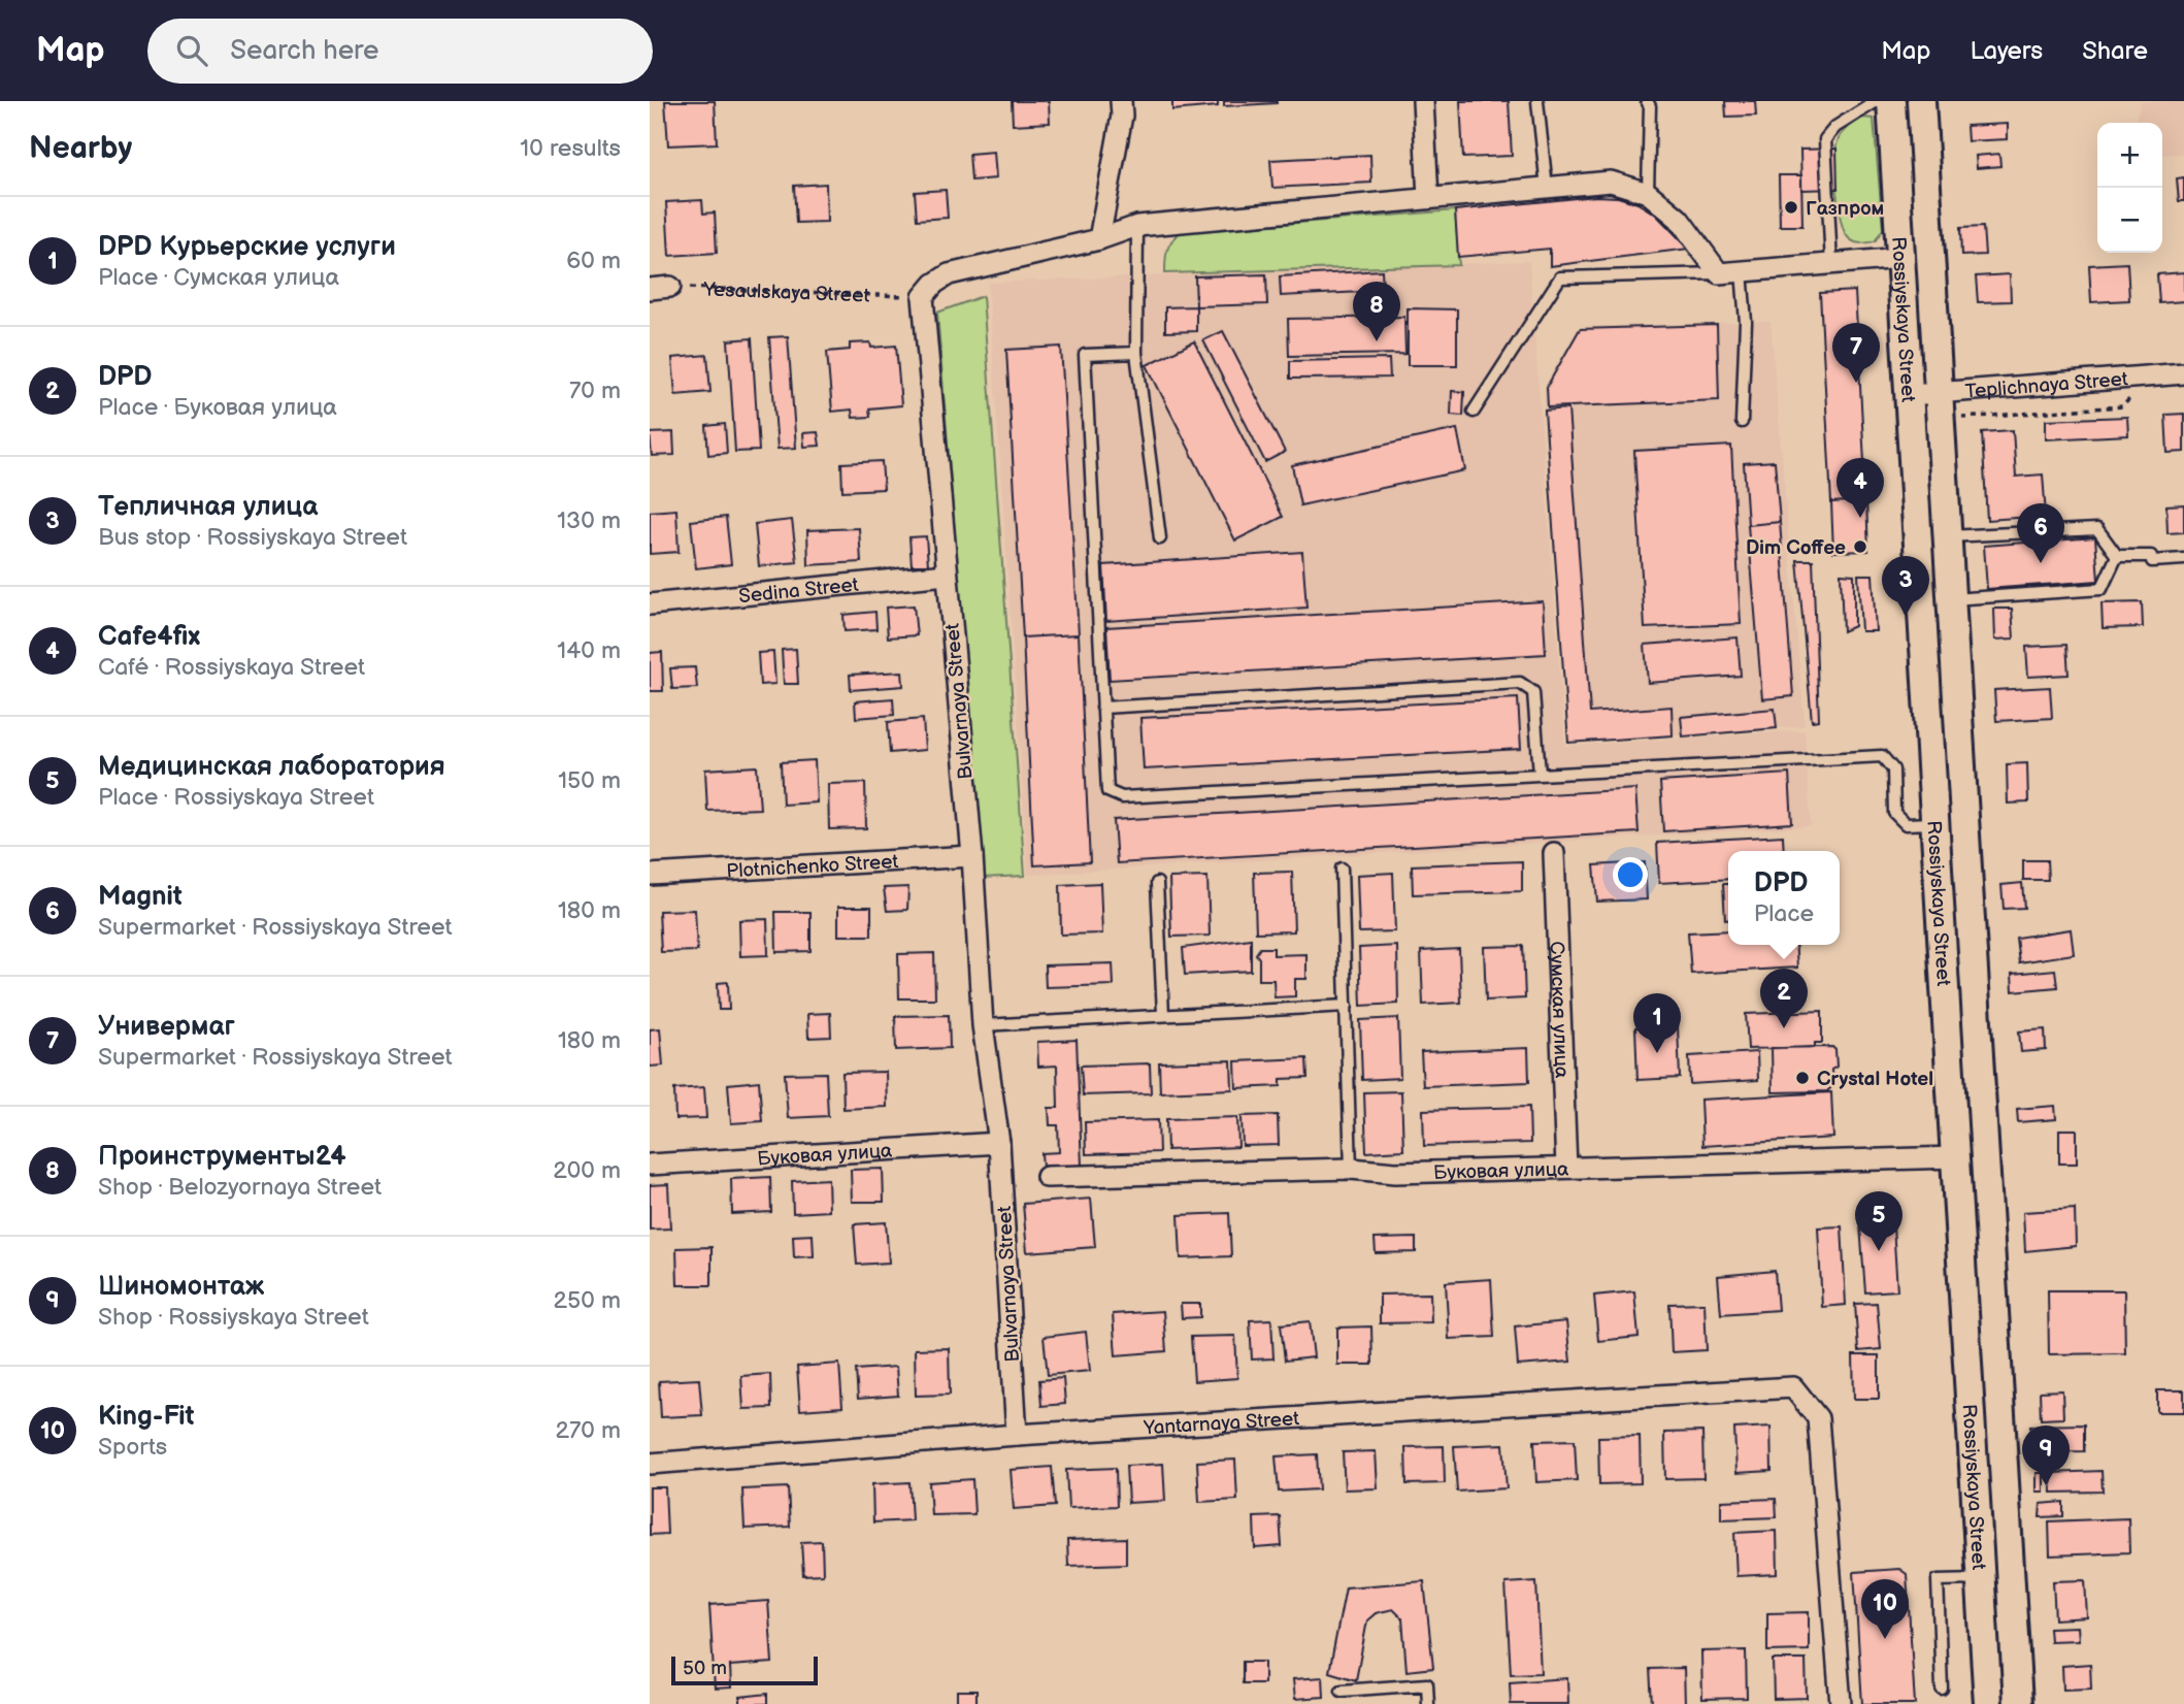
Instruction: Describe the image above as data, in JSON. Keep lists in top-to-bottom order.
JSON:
{
  "streets": {
    "main road": ["Rossiyskaya Street"],
    "street": [
      "Teplichnaya Street",
      "Sedina Street",
      "Bulvarnaya Street",
      "Plotnichenko Street",
      "Сумская улица",
      "Буковая улица",
      "Yantarnaya Street"
    ],
    "path": ["Yesaulskaya Street"]
  },
  "crossings": [
    ["Yesaulskaya Street", "Bulvarnaya Street"],
    ["Rossiyskaya Street", "Teplichnaya Street"],
    ["Rossiyskaya Street", "Буковая улица"],
    ["Sedina Street", "Bulvarnaya Street"],
    ["Bulvarnaya Street", "Plotnichenko Street"],
    ["Bulvarnaya Street", "Буковая улица"],
    ["Bulvarnaya Street", "Yantarnaya Street"],
    ["Сумская улица", "Буковая улица"]
  ],
  "places": ["Газпром", "Dim Coffee", "Crystal Hotel"],
  "scale_bar": "50 m",
  "page": {
    "header": "Map",
    "search": "Search here",
    "nav": ["Map", "Layers", "Share"],
    "heading": ["Nearby", "10 results"],
    "map_buttons": ["+", "−"],
    "list": [
      {
        "mark": "1",
        "name": "DPD Курьерские услуги",
        "note": "Place · Сумская улица",
        "value": "60 m"
      },
      {
        "mark": "2",
        "name": "DPD",
        "note": "Place · Буковая улица",
        "value": "70 m"
      },
      {
        "mark": "3",
        "name": "Тепличная улица",
        "note": "Bus stop · Rossiyskaya Street",
        "value": "130 m"
      },
      {
        "mark": "4",
        "name": "Cafe4fix",
        "note": "Café · Rossiyskaya Street",
        "value": "140 m"
      },
      {
        "mark": "5",
        "name": "Медицинская лаборатория",
        "note": "Place · Rossiyskaya Street",
        "value": "150 m"
      },
      {
        "mark": "6",
        "name": "Magnit",
        "note": "Supermarket · Rossiyskaya Street",
        "value": "180 m"
      },
      {
        "mark": "7",
        "name": "Универмаг",
        "note": "Supermarket · Rossiyskaya Street",
        "value": "180 m"
      },
      {
        "mark": "8",
        "name": "Проинструменты24",
        "note": "Shop · Belozyornaya Street",
        "value": "200 m"
      },
      {
        "mark": "9",
        "name": "Шиномонтаж",
        "note": "Shop · Rossiyskaya Street",
        "value": "250 m"
      },
      {
        "mark": "10",
        "name": "King-Fit",
        "note": "Sports",
        "value": "270 m"
      }
    ],
    "pins": [
      "8",
      "7",
      "4",
      "6",
      "3",
      "2",
      "1",
      "5",
      "9",
      "10"
    ],
    "popup": ["DPD", "Place"],
    "scale": "50 m"
  }
}
